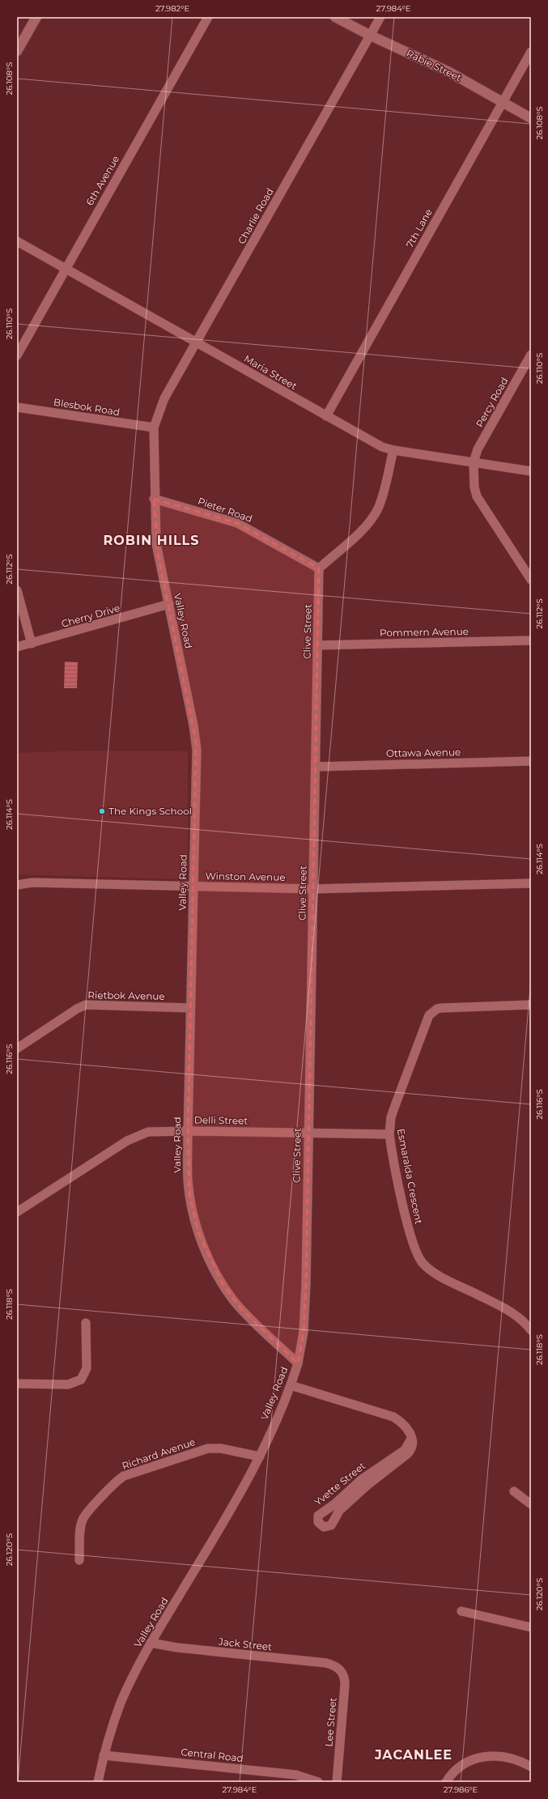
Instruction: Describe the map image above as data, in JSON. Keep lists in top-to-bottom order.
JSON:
{
  "streets": {
    "street": [
      "Rabie Street",
      "6th Avenue",
      "Charlie Road",
      "7th Lane",
      "Maria Street",
      "Percy Road",
      "Blesbok Road",
      "Pieter Road",
      "Cherry Drive",
      "Valley Road",
      "Clive Street",
      "Pommern Avenue",
      "Ottawa Avenue",
      "Winston Avenue",
      "Rietbok Avenue",
      "Delli Street",
      "Esmaralda Crescent",
      "Richard Avenue",
      "Yvette Street",
      "Jack Street",
      "Lee Street",
      "Central Road"
    ]
  },
  "crossings": [
    ["Rabie Street", "Charlie Road"],
    ["Rabie Street", "7th Lane"],
    ["6th Avenue", "Maria Street"],
    ["Charlie Road", "Maria Street"],
    ["Charlie Road", "Blesbok Road"],
    ["Charlie Road", "Valley Road"],
    ["7th Lane", "Maria Street"],
    ["Maria Street", "Percy Road"],
    ["Blesbok Road", "Valley Road"],
    ["Pieter Road", "Valley Road"],
    ["Pieter Road", "Clive Street"],
    ["Cherry Drive", "Valley Road"],
    ["Valley Road", "Clive Street"],
    ["Valley Road", "Winston Avenue"],
    ["Valley Road", "Rietbok Avenue"],
    ["Valley Road", "Delli Street"],
    ["Valley Road", "Richard Avenue"],
    ["Valley Road", "Jack Street"],
    ["Valley Road", "Central Road"],
    ["Clive Street", "Pommern Avenue"],
    ["Clive Street", "Ottawa Avenue"],
    ["Clive Street", "Winston Avenue"],
    ["Clive Street", "Delli Street"],
    ["Delli Street", "Esmaralda Crescent"],
    ["Jack Street", "Lee Street"]
  ],
  "districts": ["ROBIN HILLS", "JACANLEE"],
  "places": ["The Kings School"],
  "coordinates": [
    "27.982°E",
    "27.984°E",
    "26.108°S",
    "26.110°S",
    "26.112°S",
    "26.114°S",
    "26.116°S",
    "26.118°S",
    "26.120°S",
    "27.986°E"
  ]
}
